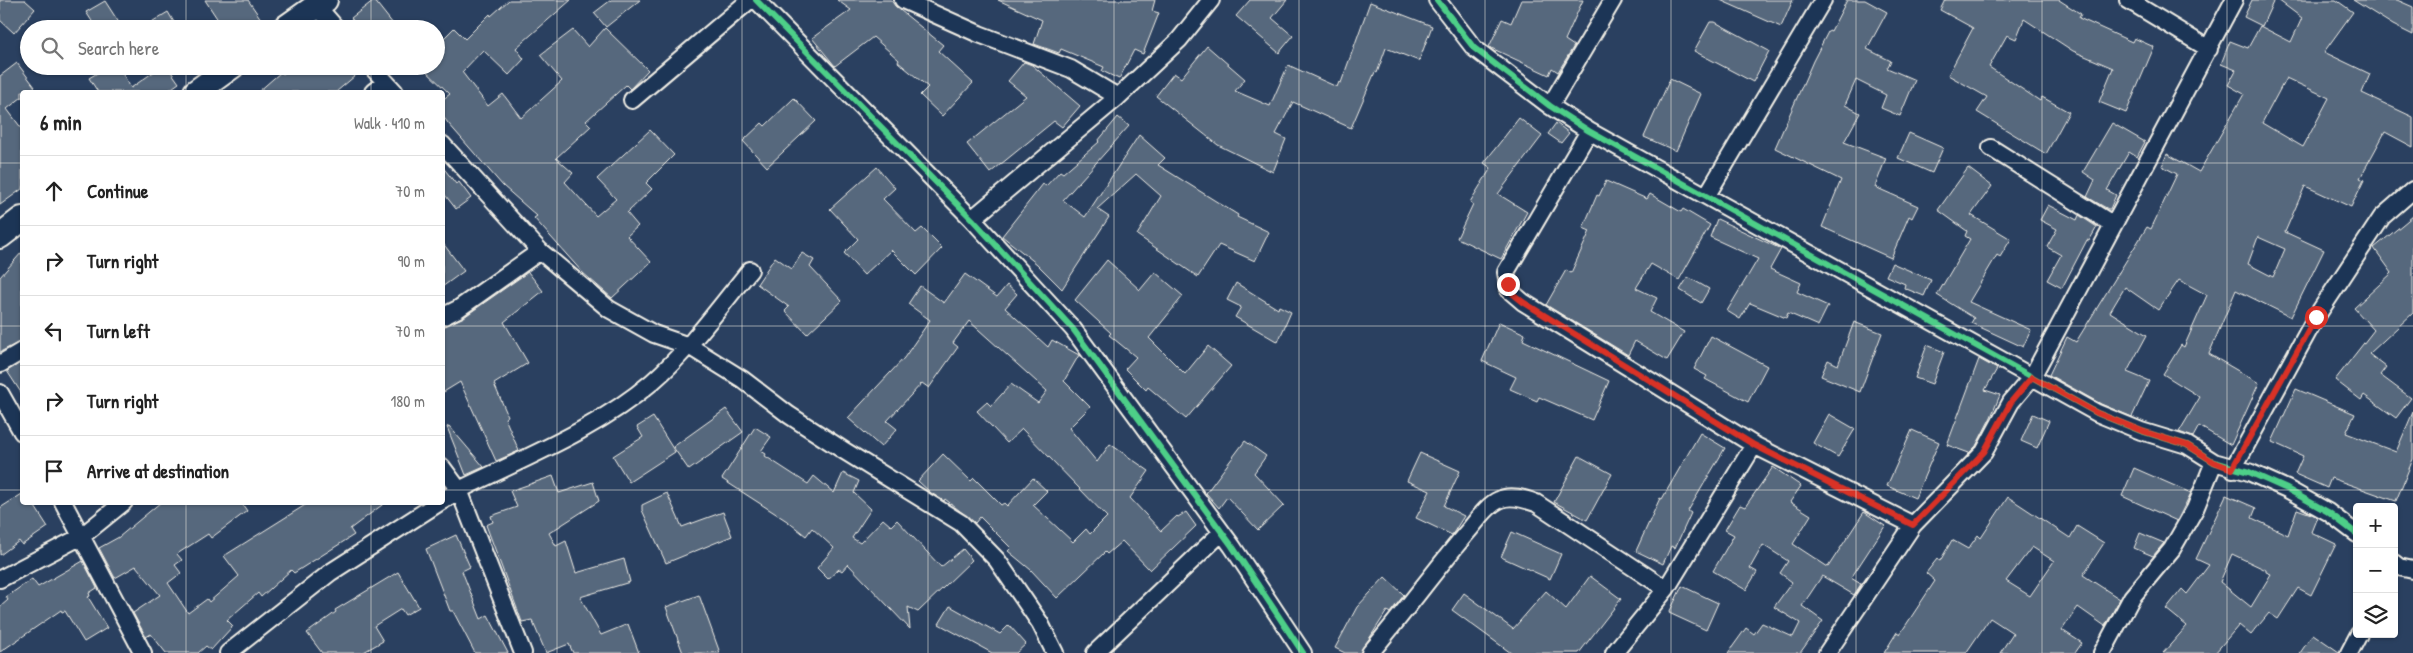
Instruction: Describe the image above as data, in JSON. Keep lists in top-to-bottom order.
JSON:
{
  "page": {
    "search": "Search here",
    "heading": ["6 min", "Walk · 410 m"],
    "list": [
      ["Continue", "70 m"],
      ["Turn right", "90 m"],
      ["Turn left", "70 m"],
      ["Turn right", "180 m"],
      "Arrive at destination"
    ],
    "map_buttons": ["+", "−"]
  }
}
